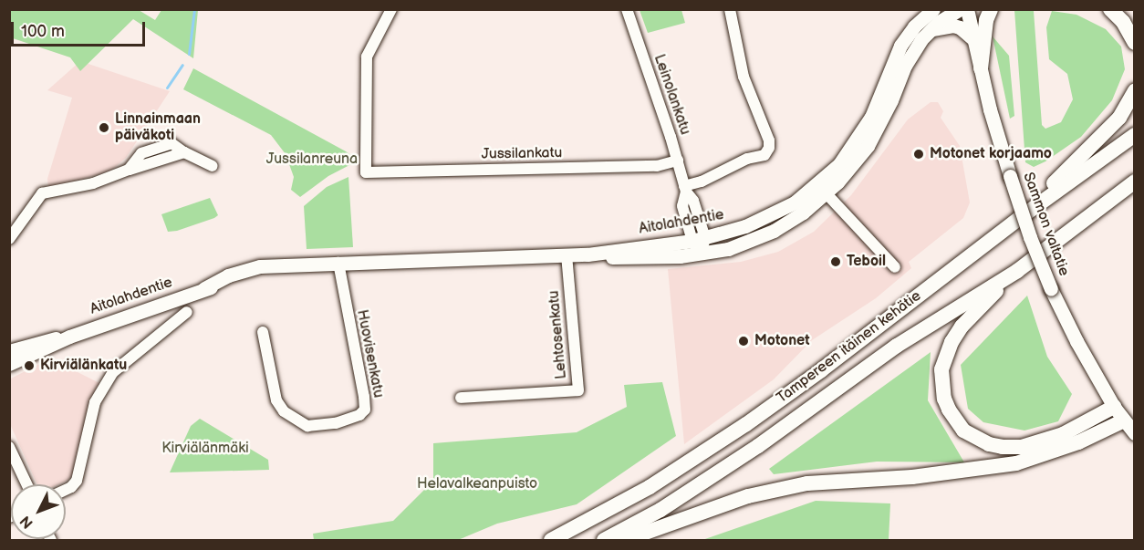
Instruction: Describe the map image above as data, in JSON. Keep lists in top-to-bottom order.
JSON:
{
  "streets": {
    "highway": ["Tampereen itäinen kehätie"],
    "main road": ["Aitolahdentie", "Sammon valtatie"],
    "street": [
      "Leinolankatu",
      "Jussilankatu",
      "Lehtosenkatu",
      "Huovisenkatu"
    ]
  },
  "crossings": [
    ["Leinolankatu", "Jussilankatu"],
    ["Leinolankatu", "Aitolahdentie"],
    ["Aitolahdentie", "Lehtosenkatu"],
    ["Aitolahdentie", "Huovisenkatu"]
  ],
  "parks": ["Jussilanreuna", "Kirviälänmäki", "Helavalkeanpuisto"],
  "places": [
    "Linnainmaan päiväkoti",
    "Motonet korjaamo",
    "Teboil",
    "Motonet",
    "Kirviälänkatu"
  ],
  "scale_bar": "100 m",
  "north": "bottom left"
}
